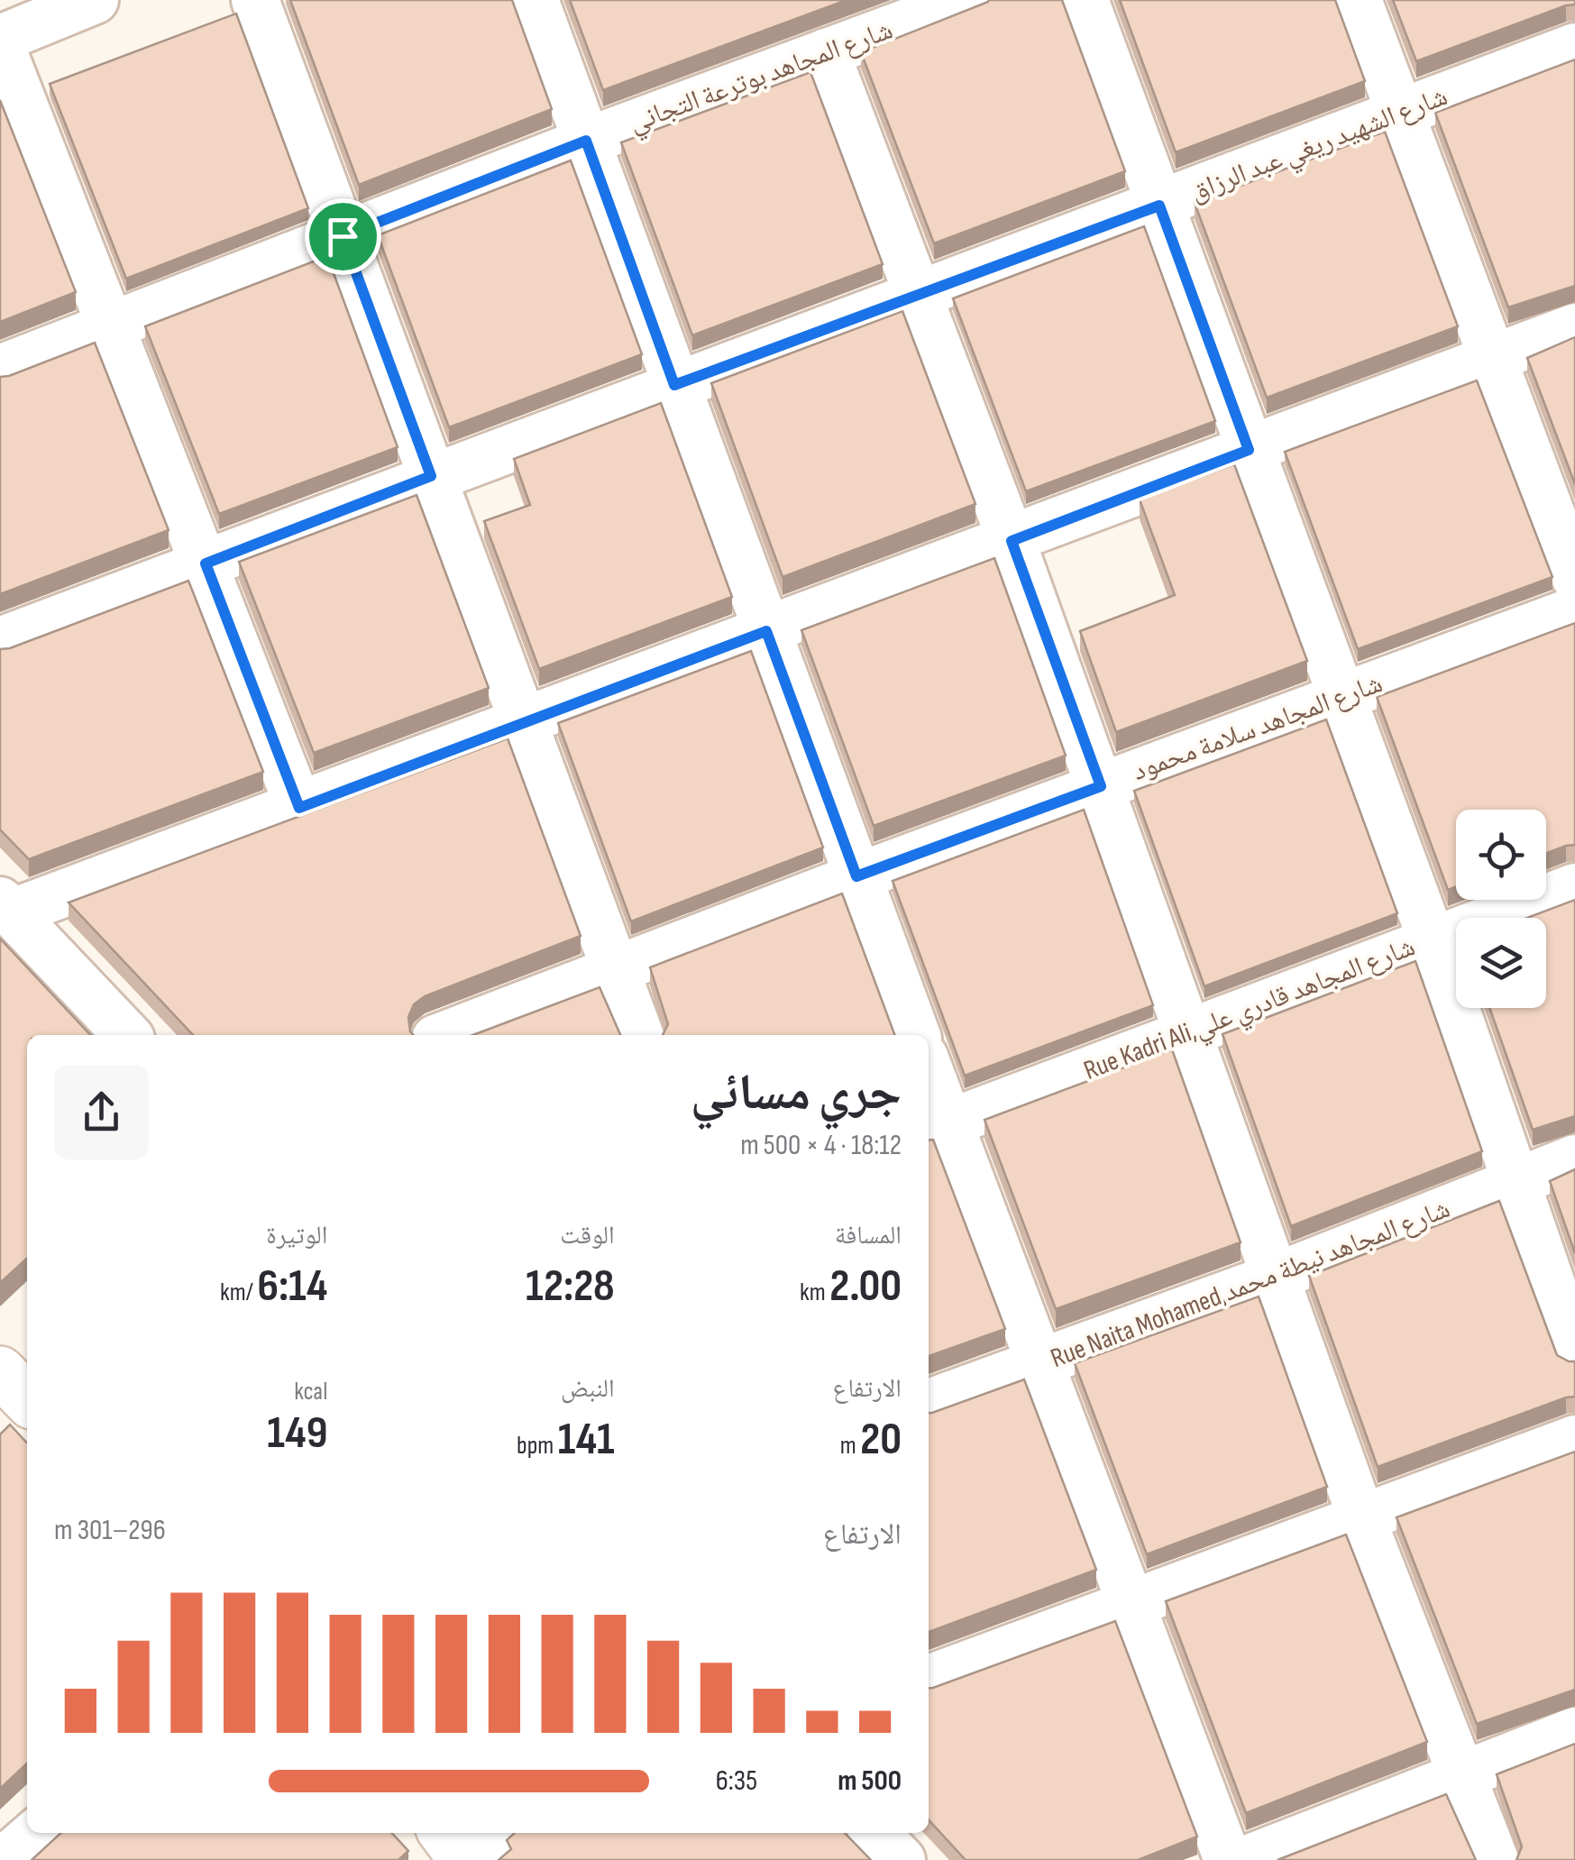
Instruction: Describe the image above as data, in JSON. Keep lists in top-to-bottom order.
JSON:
{
  "streets": {
    "street": [
      "شارع المجاهد بوترعة التجاني",
      "شارع الشهيد ريغي عبد الرزاق",
      "شارع المجاهد سلامة محمود",
      "Rue Kadri Ali,شارع المجاهد قادري علي",
      "Rue Naita Mohamed,شارع المجاهد نيطة محمد"
    ]
  },
  "page": {
    "heading": ["جري مسائي", "18:12 · 4 × 500 m"],
    "stats": [
      ["المسافة", "2.00 km"],
      ["الوقت", "12:28"],
      ["الوتيرة", "6:14 /km"],
      ["الارتفاع", "20 m"],
      ["النبض", "141 bpm"],
      ["kcal", "149"]
    ],
    "chart": ["الارتفاع", "296–301 m"],
    "list": [
      {
        "name": "500 m",
        "note": "6:35"
      }
    ]
  }
}
